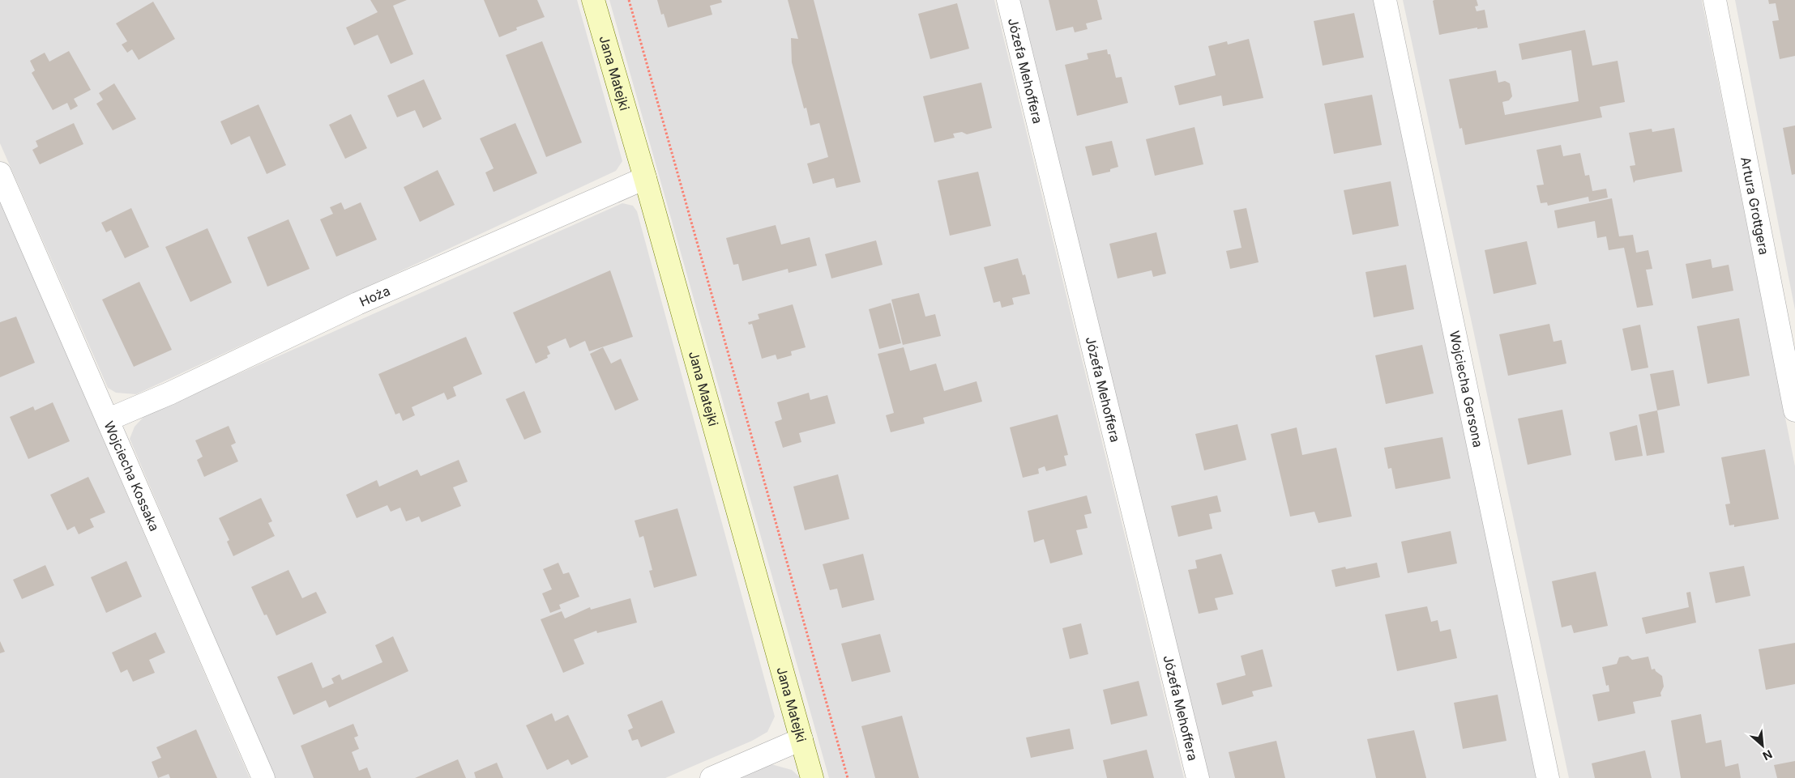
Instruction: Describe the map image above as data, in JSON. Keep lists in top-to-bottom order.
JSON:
{
  "streets": {
    "street": [
      "Józefa Mehoffera",
      "Jana Matejki",
      "Artura Grottgera",
      "Hoża",
      "Wojciecha Gersona",
      "Wojciecha Kossaka"
    ]
  },
  "crossings": [
    ["Jana Matejki", "Hoża"],
    ["Hoża", "Wojciecha Kossaka"]
  ],
  "north": "bottom right"
}
